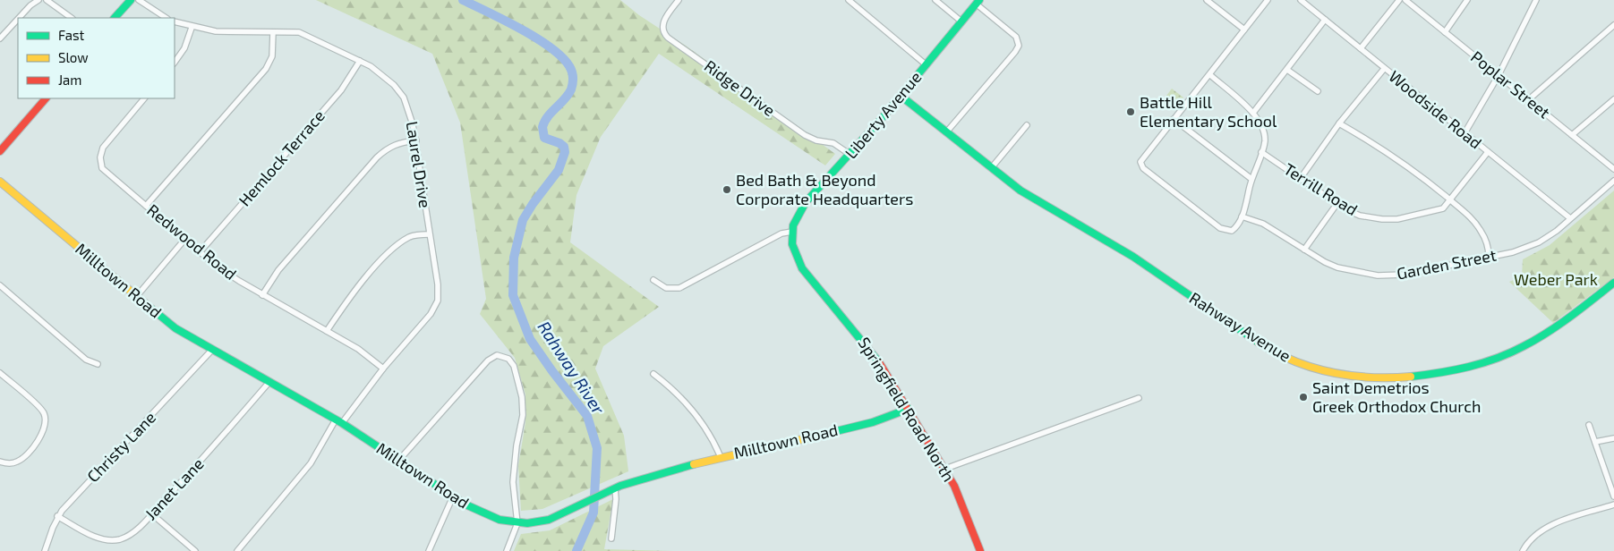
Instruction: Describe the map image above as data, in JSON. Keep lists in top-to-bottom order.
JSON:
{
  "streets": {
    "street": [
      "Poplar Street",
      "Ridge Drive",
      "Woodside Road",
      "Liberty Avenue",
      "Hemlock Terrace",
      "Laurel Drive",
      "Terrill Road",
      "Redwood Road",
      "Garden Street",
      "Milltown Road",
      "Rahway Avenue",
      "Springfield Road North",
      "Christy Lane",
      "Janet Lane"
    ]
  },
  "crossings": [
    ["Ridge Drive", "Liberty Avenue"],
    ["Woodside Road", "Terrill Road"],
    ["Woodside Road", "Garden Street"],
    ["Liberty Avenue", "Rahway Avenue"],
    ["Liberty Avenue", "Springfield Road North"],
    ["Hemlock Terrace", "Laurel Drive"],
    ["Hemlock Terrace", "Redwood Road"],
    ["Laurel Drive", "Redwood Road"],
    ["Laurel Drive", "Milltown Road"],
    ["Milltown Road", "Springfield Road North"],
    ["Milltown Road", "Christy Lane"],
    ["Milltown Road", "Janet Lane"],
    ["Christy Lane", "Janet Lane"]
  ],
  "water": ["Rahway River"],
  "parks": ["Weber Park"],
  "places": ["Battle Hill Elementary School", "Bed Bath & Beyond Corporate Headquarters", "Saint Demetrios Greek Orthodox Church"],
  "legend": ["Fast", "Slow", "Jam"]
}
